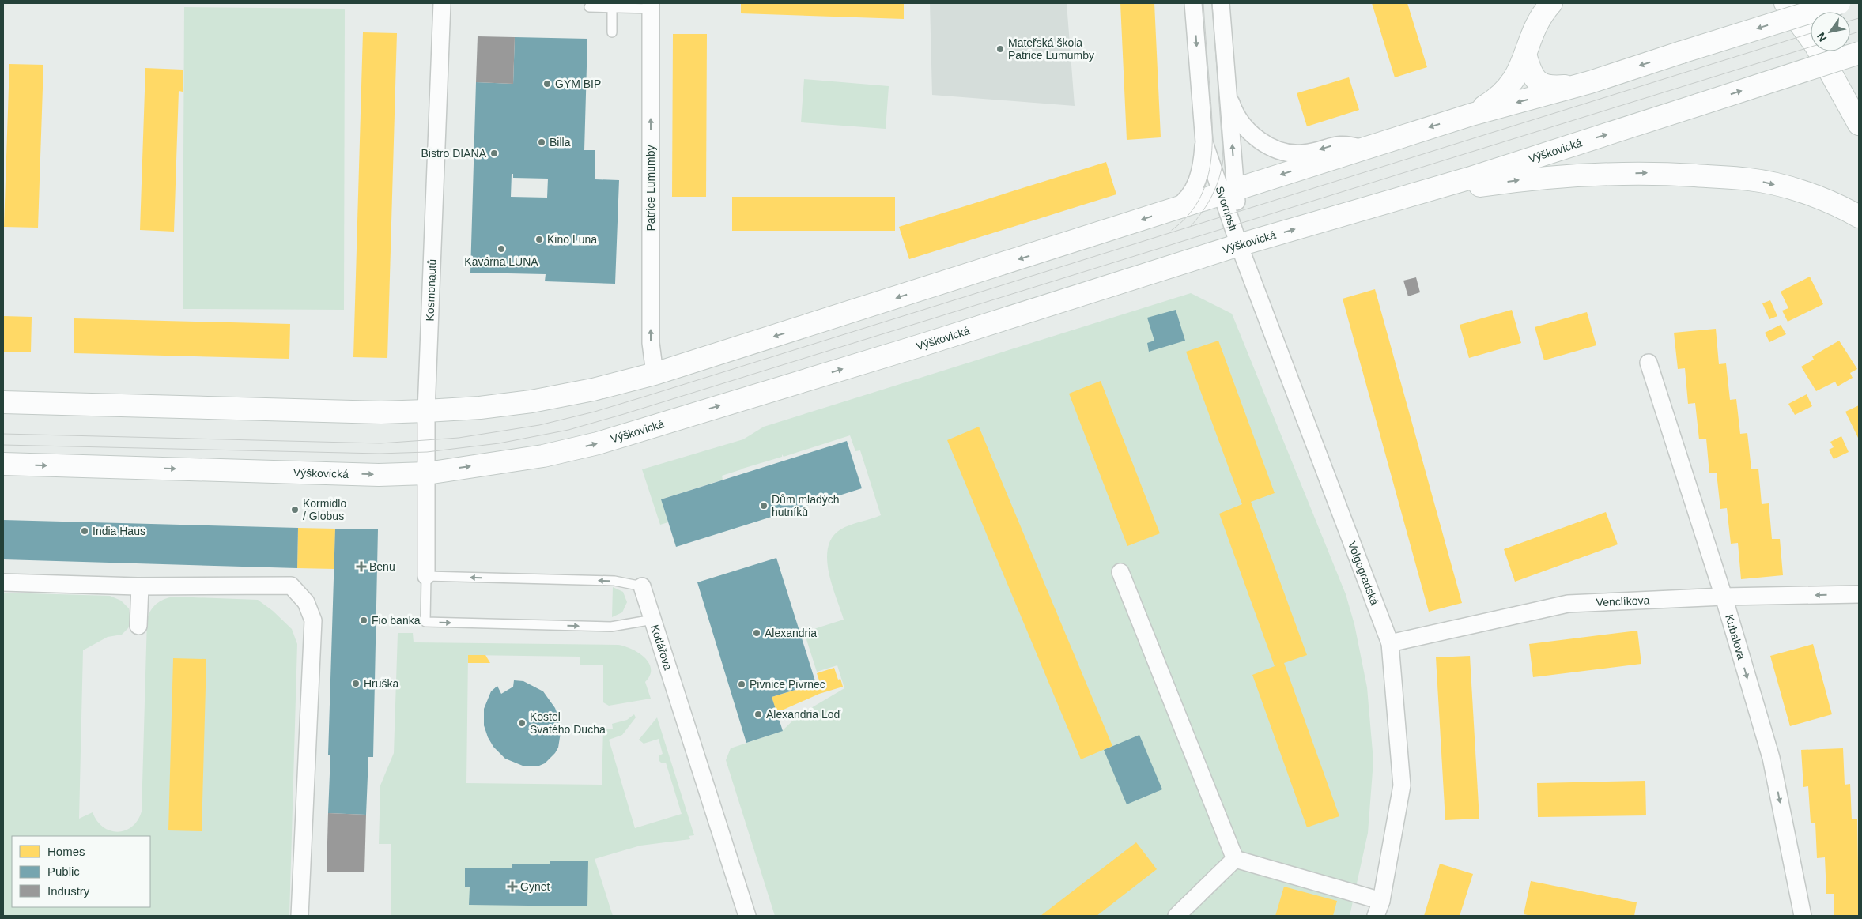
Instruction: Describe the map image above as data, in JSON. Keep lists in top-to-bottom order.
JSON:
{
  "streets": {
    "street": [
      "Výškovická",
      "Patrice Lumumby",
      "Svornosti",
      "Kosmonautů",
      "Volgogradská",
      "Venclíkova",
      "Kubalova",
      "Kotlářova"
    ]
  },
  "crossings": [
    ["Výškovická", "Svornosti"],
    ["Výškovická", "Kosmonautů"],
    ["Výškovická", "Volgogradská"],
    ["Svornosti", "Volgogradská"],
    ["Kosmonautů", "Kotlářova"],
    ["Volgogradská", "Venclíkova"],
    ["Venclíkova", "Kubalova"]
  ],
  "one_way": ["Patrice Lumumby", "Kubalova", "Kotlářova"],
  "places": {
    "other": [
      "Mateřská škola Patrice Lumumby",
      "GYM BIP",
      "Billa",
      "Bistro DIANA",
      "Kino Luna",
      "Kavárna LUNA",
      "Dům mladých hutníků",
      "Kormidlo / Globus",
      "India Haus",
      "Fio banka",
      "Alexandria",
      "Hruška",
      "Pivnice Pivrnec",
      "Alexandria Loď",
      "Kostel Svatého Ducha"
    ],
    "health": ["Benu", "Gynet"]
  },
  "legend": ["Homes", "Public", "Industry"],
  "north": "bottom left"
}
